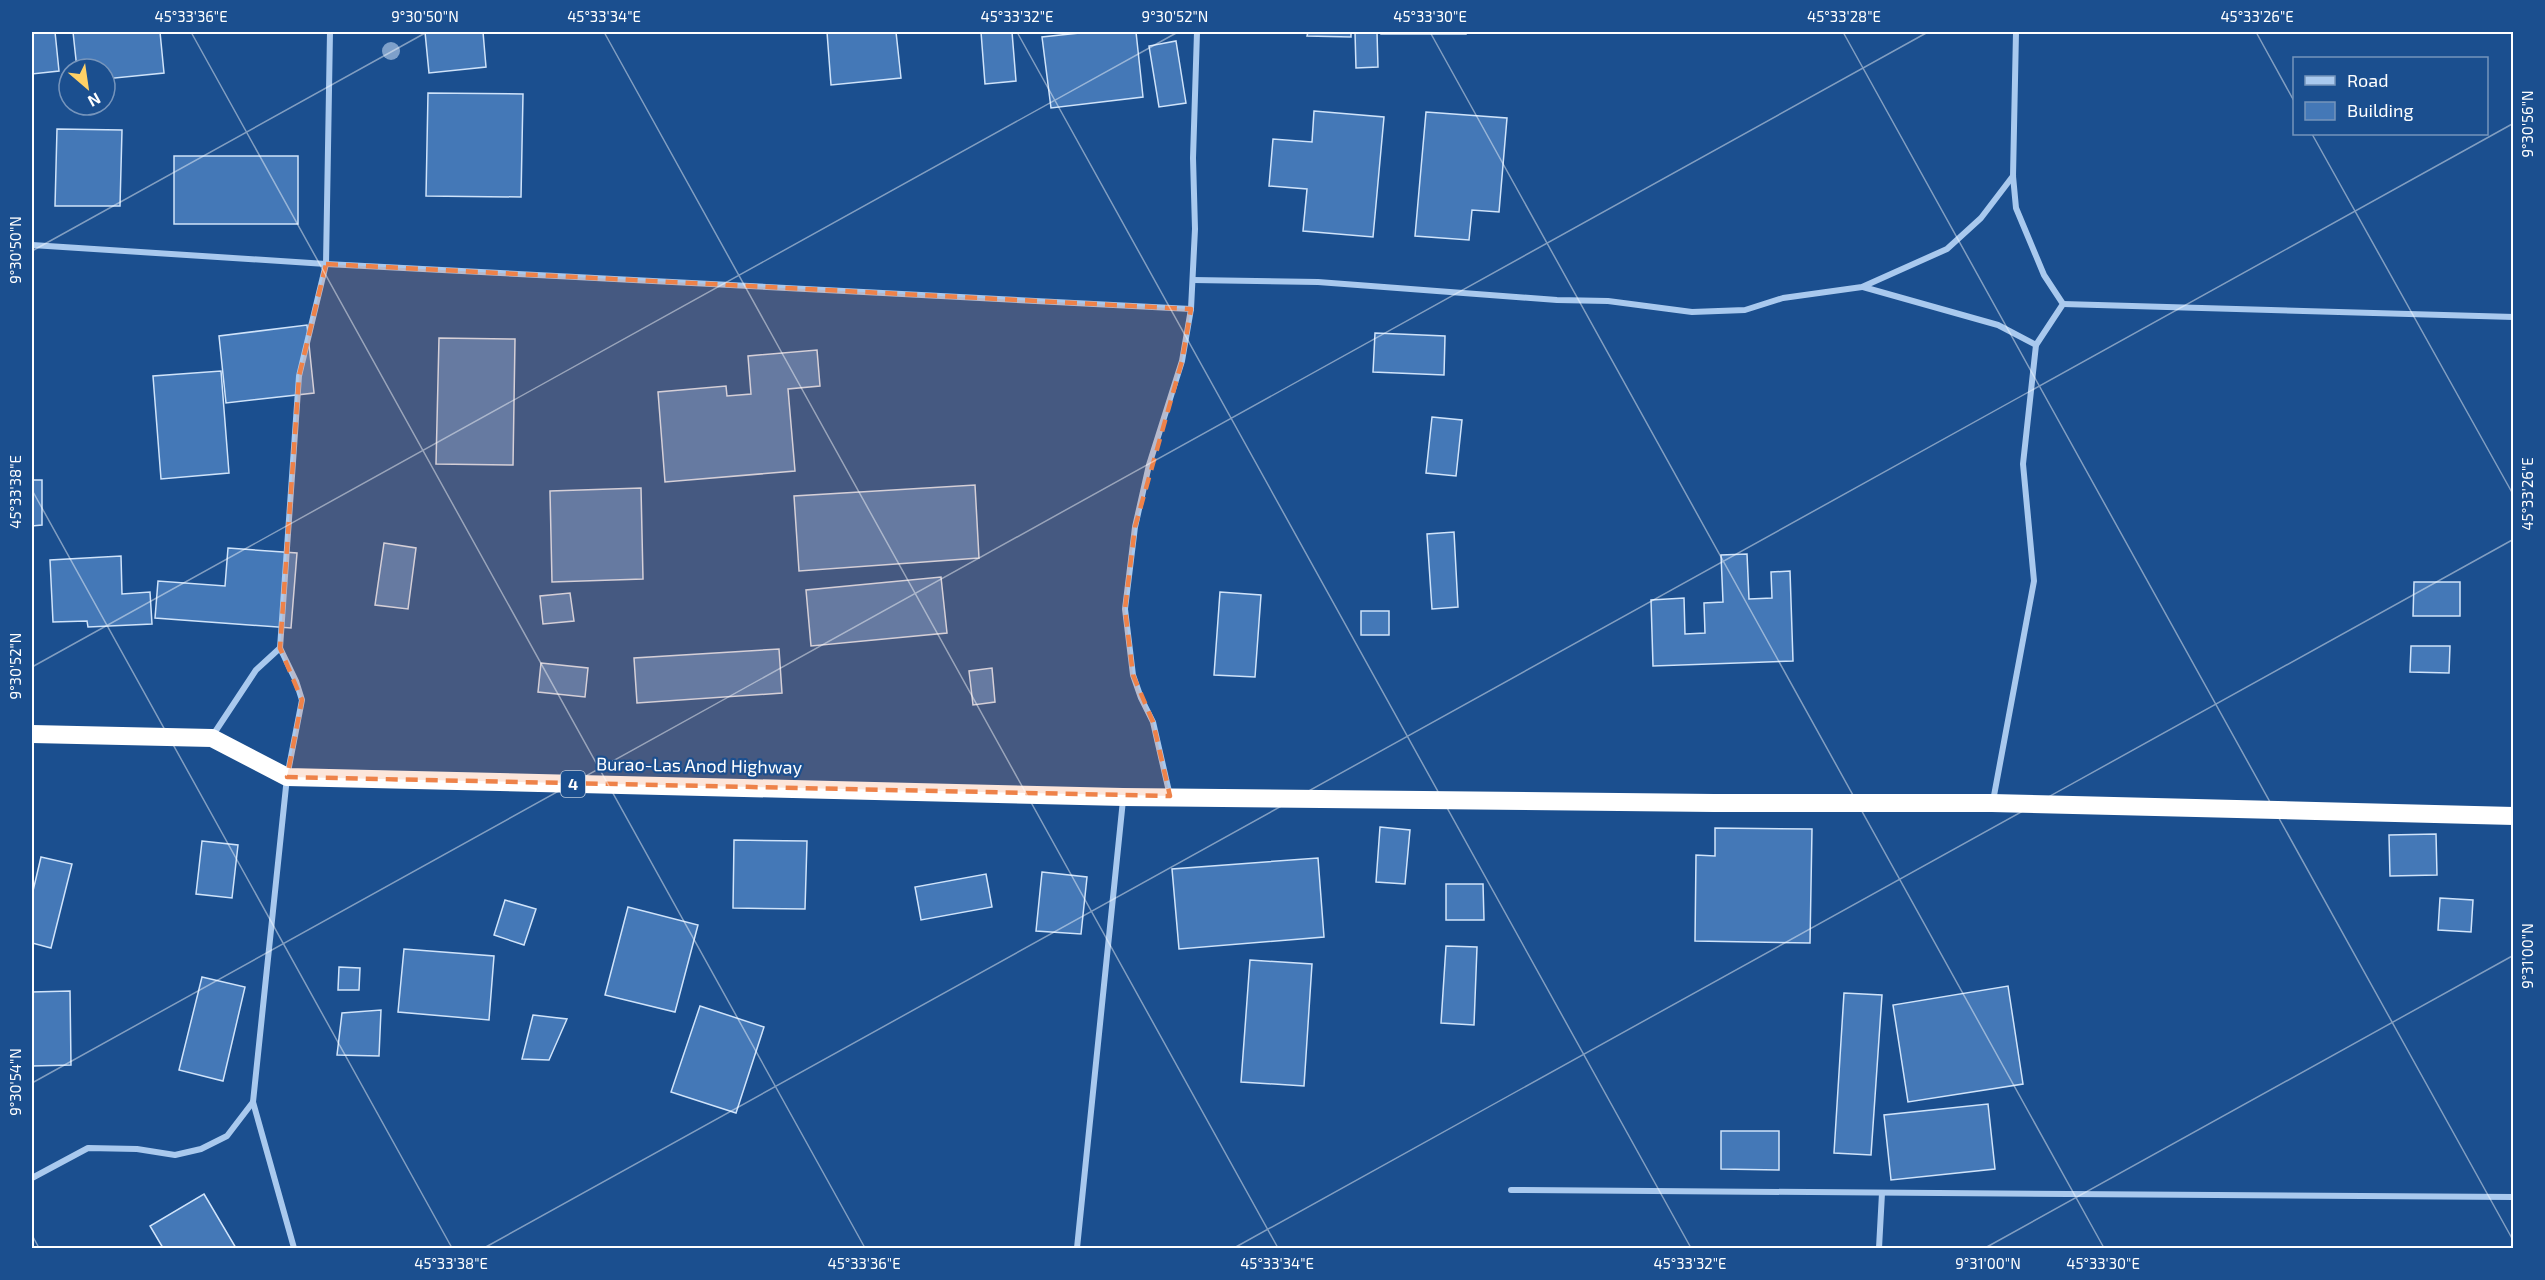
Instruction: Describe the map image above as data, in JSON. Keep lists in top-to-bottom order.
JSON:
{
  "streets": {
    "highway": ["Burao-Las Anod Highway", "4"]
  },
  "legend": ["Road", "Building"],
  "north": "bottom right",
  "coordinates": [
    "45°33'36\"E",
    "9°30'50\"N",
    "45°33'34\"E",
    "45°33'32\"E",
    "9°30'52\"N",
    "45°33'30\"E",
    "45°33'28\"E",
    "45°33'26\"E",
    "9°30'56\"N",
    "45°33'38\"E",
    "9°31'00\"N",
    "9°30'54\"N"
  ]
}
